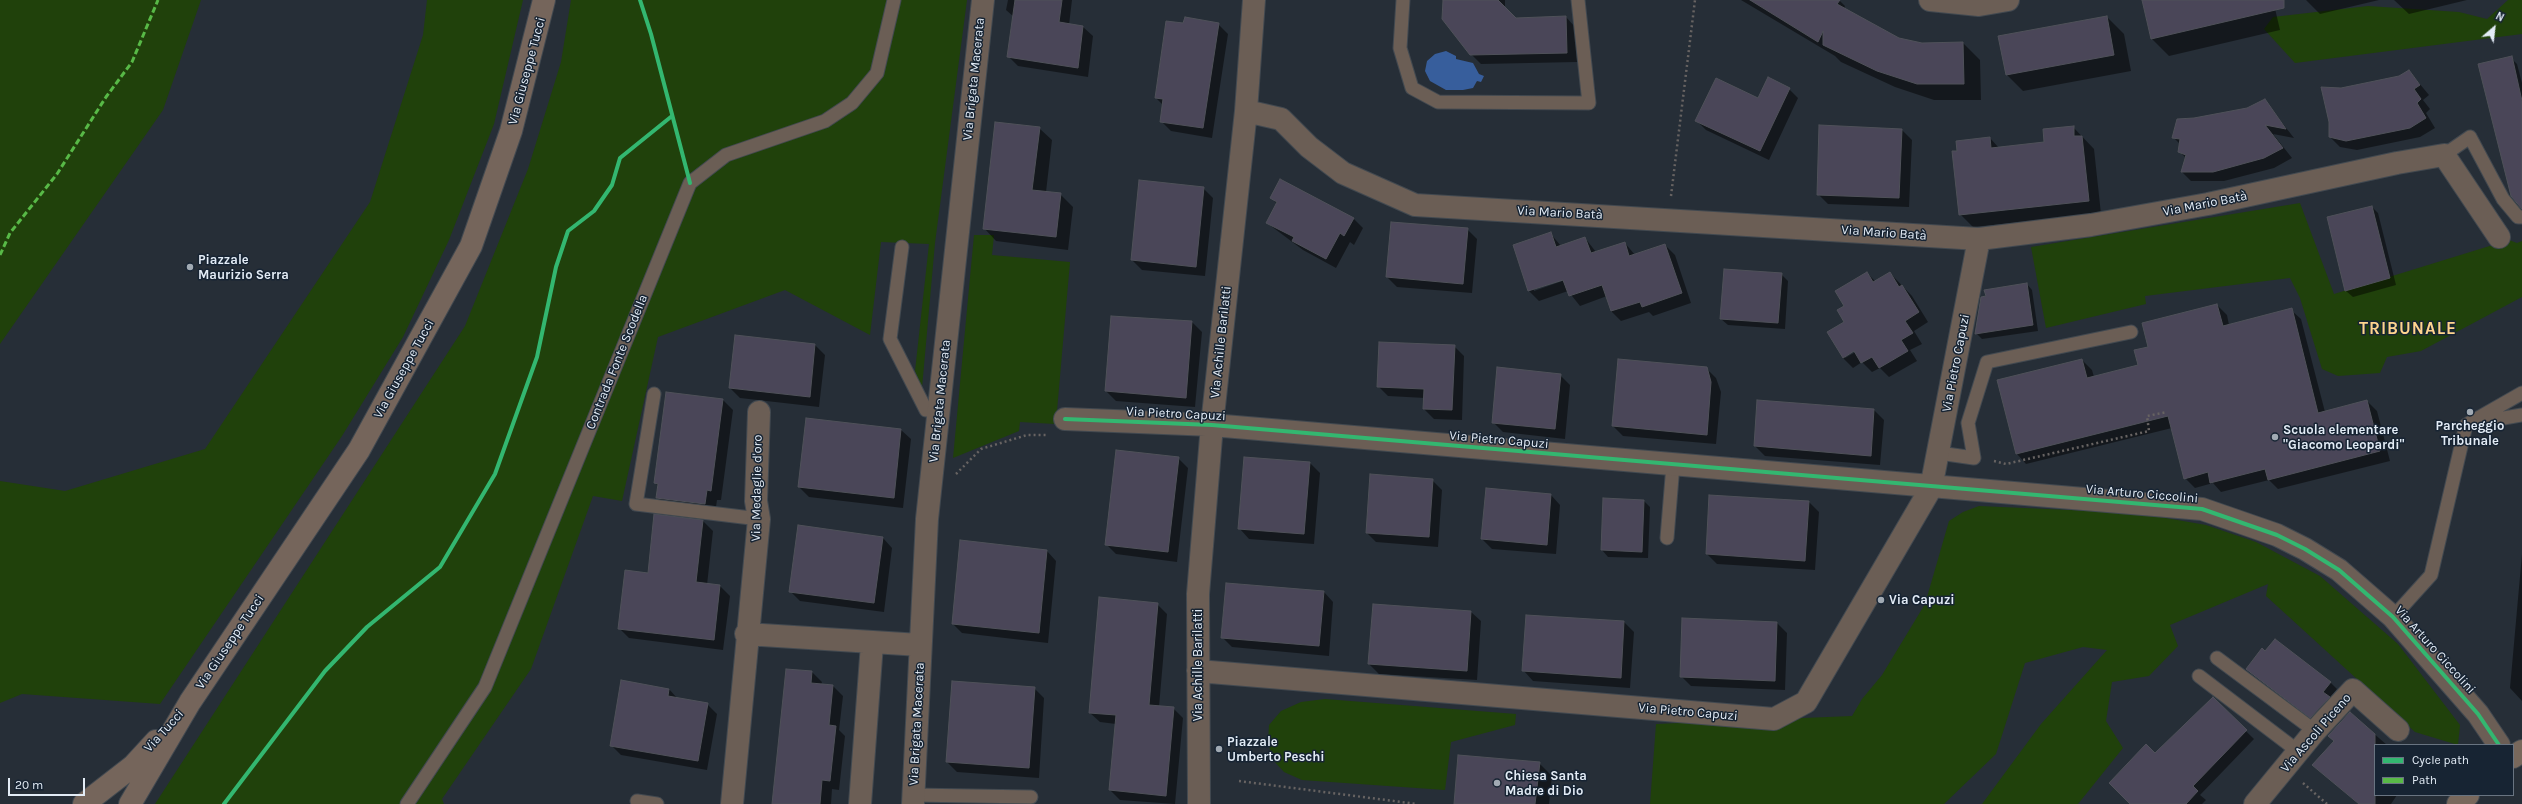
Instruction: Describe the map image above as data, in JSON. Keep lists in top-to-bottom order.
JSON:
{
  "streets": {
    "main road": ["Via Giuseppe Tucci", "Via Tucci"],
    "street": [
      "Via Brigata Macerata",
      "Via Mario Batà",
      "Via Achille Barilatti",
      "Via Pietro Capuzi",
      "Via Medaglie d'oro",
      "Via Arturo Ciccolini",
      "Via Ascoli Piceno"
    ],
    "lane": ["Contrada Fonte Scodella"]
  },
  "crossings": [
    ["Via Giuseppe Tucci", "Via Tucci"],
    ["Via Mario Batà", "Via Achille Barilatti"],
    ["Via Mario Batà", "Via Pietro Capuzi"],
    ["Via Achille Barilatti", "Via Pietro Capuzi"],
    ["Via Pietro Capuzi", "Via Arturo Ciccolini"]
  ],
  "districts": ["TRIBUNALE"],
  "places": [
    "Piazzale Maurizio Serra",
    "Parcheggio Tribunale",
    "Scuola elementare \"Giacomo Leopardi\"",
    "Via Capuzi",
    "Piazzale Umberto Peschi",
    "Chiesa Santa Madre di Dio"
  ],
  "legend": ["Cycle path", "Path"],
  "scale_bar": "20 m",
  "north": "top right"
}
